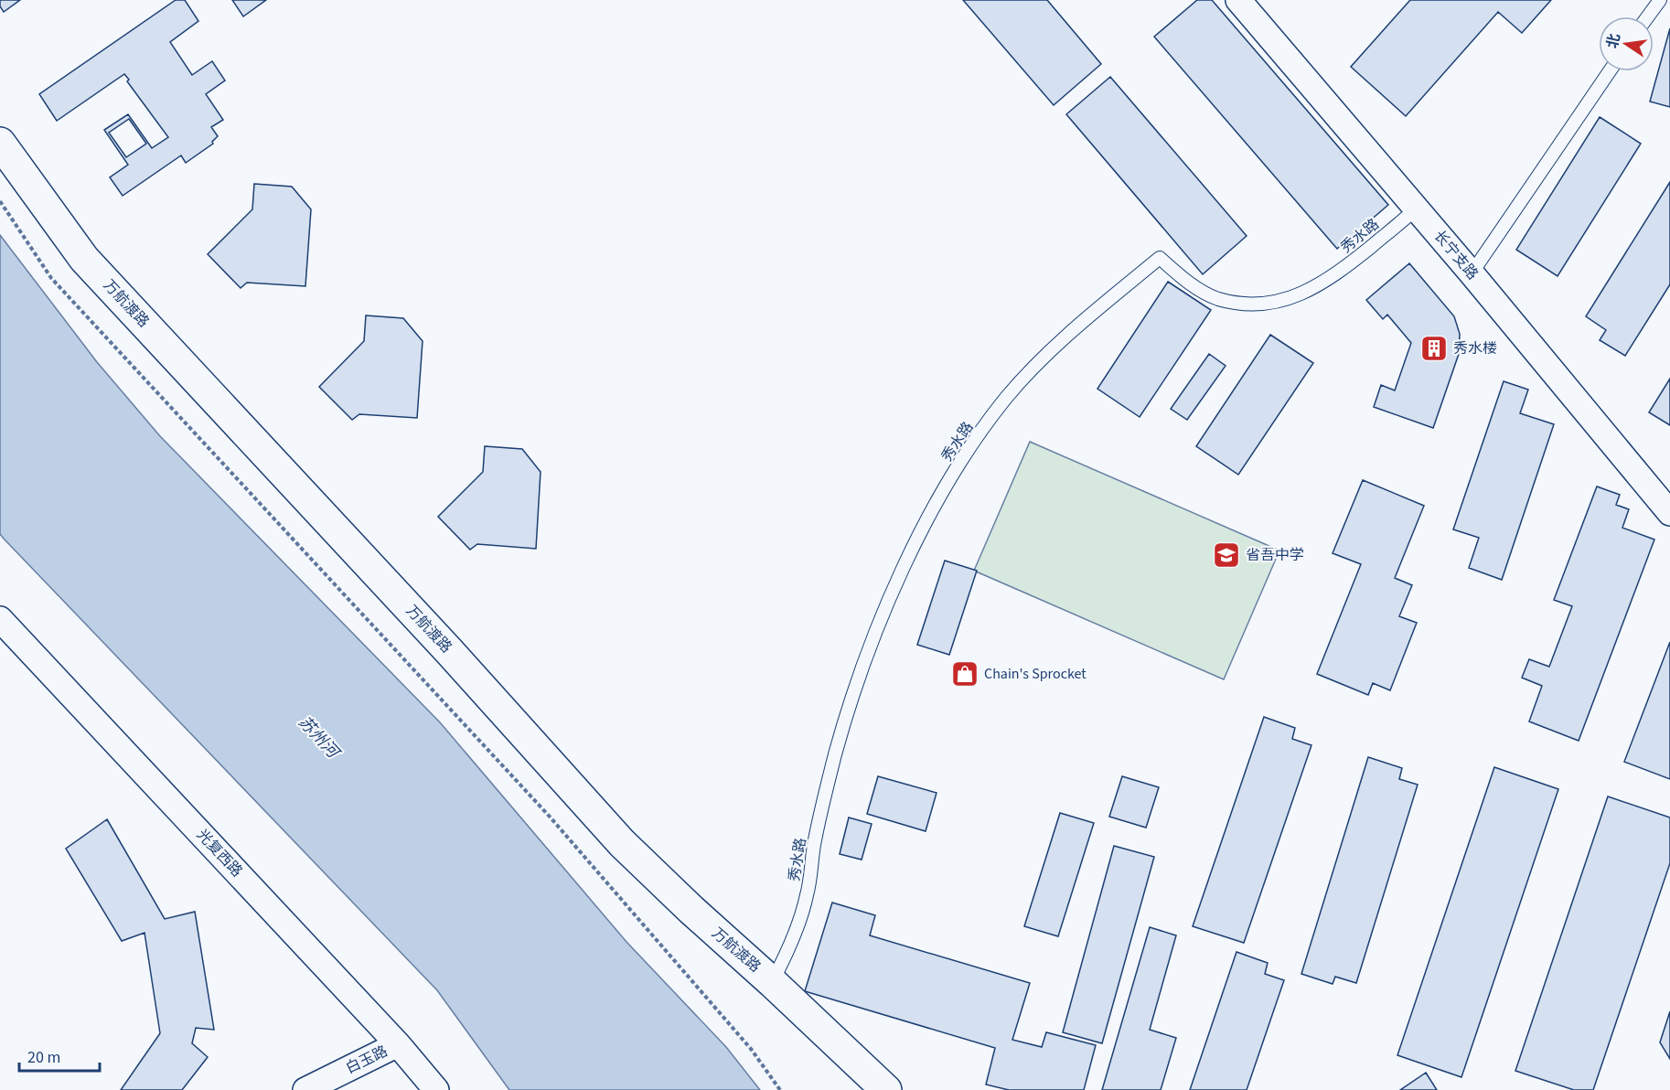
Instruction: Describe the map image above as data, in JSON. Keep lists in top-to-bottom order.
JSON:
{
  "streets": {
    "street": [
      "长宁支路",
      "万航渡路",
      "光复西路",
      "白玉路"
    ],
    "lane": ["秀水路"]
  },
  "crossings": [
    ["秀水路", "长宁支路"],
    ["秀水路", "万航渡路"],
    ["光复西路", "白玉路"]
  ],
  "water": ["苏州河"],
  "places": {
    "building": ["秀水楼"],
    "school or university": ["省吾中学"],
    "shop": ["Chain's Sprocket"]
  },
  "scale_bar": "20 m",
  "north": "left"
}
